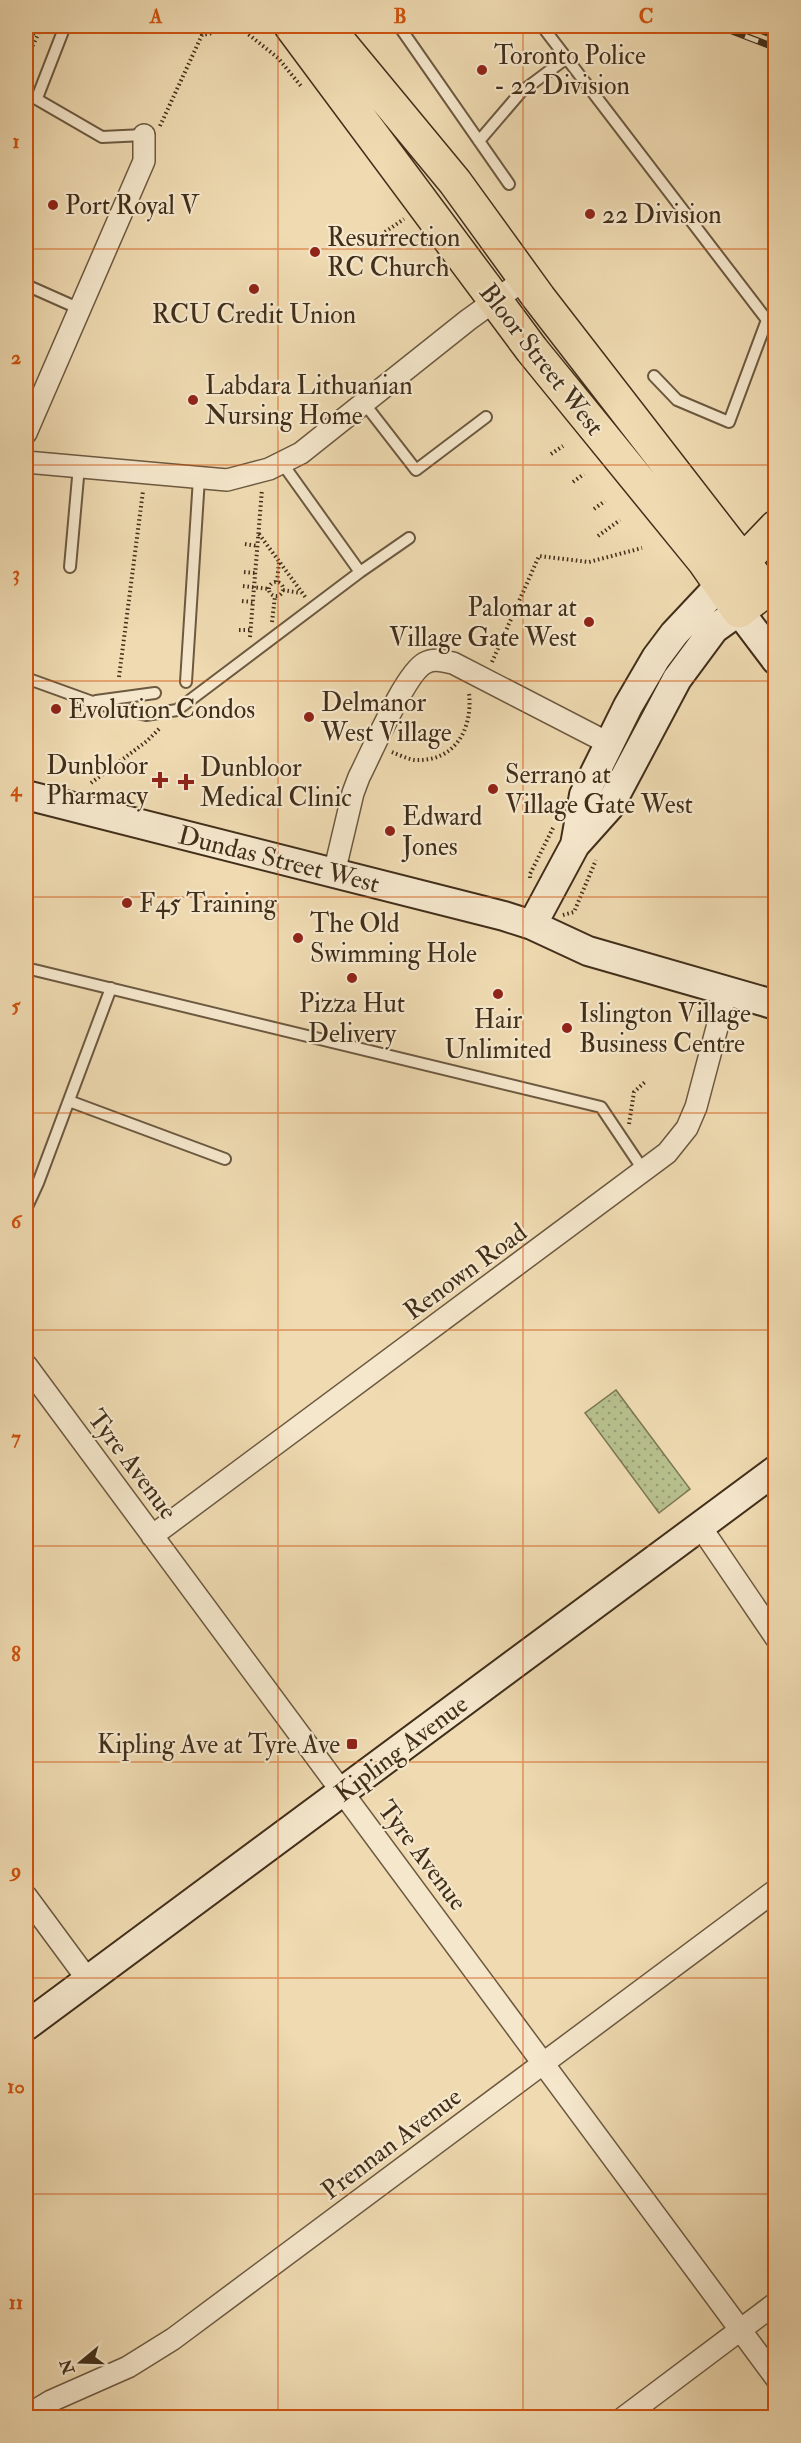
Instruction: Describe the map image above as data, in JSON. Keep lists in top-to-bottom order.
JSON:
{
  "streets": {
    "main road": ["Bloor Street West", "Dundas Street West", "Kipling Avenue"],
    "street": ["Renown Road", "Tyre Avenue", "Prennan Avenue"]
  },
  "crossings": [
    ["Dundas Street West", "Renown Road"],
    ["Renown Road", "Tyre Avenue"],
    ["Tyre Avenue", "Kipling Avenue"],
    ["Tyre Avenue", "Prennan Avenue"]
  ],
  "places": {
    "other": [
      "Toronto Police - 22 Division",
      "Port Royal V",
      "22 Division",
      "Resurrection RC Church",
      "RCU Credit Union",
      "Labdara Lithuanian Nursing Home",
      "Palomar at Village Gate West",
      "Evolution Condos",
      "Delmanor West Village",
      "Serrano at Village Gate West",
      "Edward Jones",
      "F45 Training",
      "The Old Swimming Hole",
      "Pizza Hut Delivery",
      "Hair Unlimited",
      "Islington Village Business Centre"
    ],
    "health": ["Dunbloor Pharmacy", "Dunbloor Medical Clinic"],
    "transit": ["Kipling Ave at Tyre Ave"]
  },
  "north": "left",
  "grid": {
    "columns": ["A", "B", "C"],
    "rows": [
      "1",
      "2",
      "3",
      "4",
      "5",
      "6",
      "7",
      "8",
      "9",
      "10",
      "11"
    ]
  }
}
